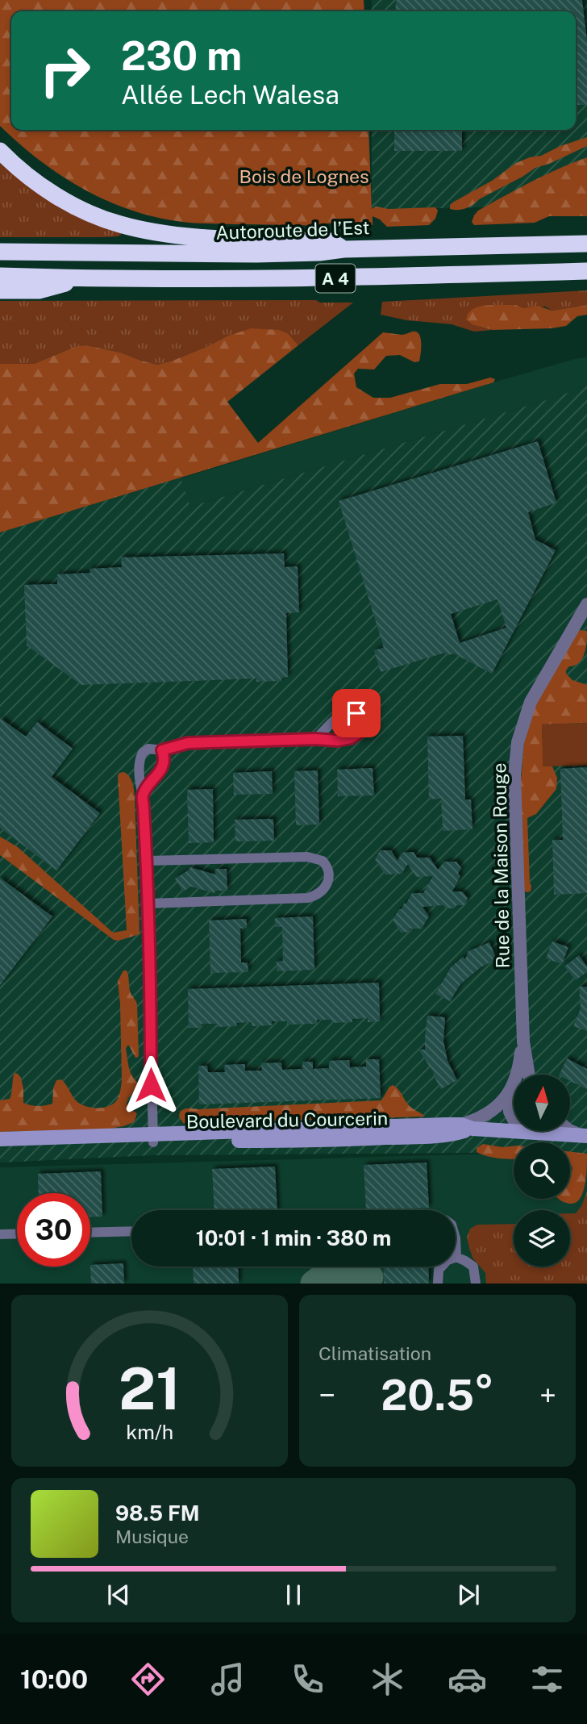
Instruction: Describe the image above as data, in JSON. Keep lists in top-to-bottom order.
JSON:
{
  "streets": {
    "highway": ["Autoroute de l’Est", "A 4"],
    "main road": ["Boulevard du Courcerin"],
    "street": ["Rue de la Maison Rouge"]
  },
  "parks": ["Bois de Lognes"],
  "north": "top",
  "page": {
    "turn": ["230 m", "Allée Lech Walesa"],
    "limit": "30",
    "trip": "10:01 · 1 min · 380 m",
    "tile": "Climatisation",
    "heat": ["−", "20.5°", "+"],
    "song": ["98.5 FM", "Musique"],
    "tabs": "10:00",
    "gauge": ["21", "km/h"]
  }
}
